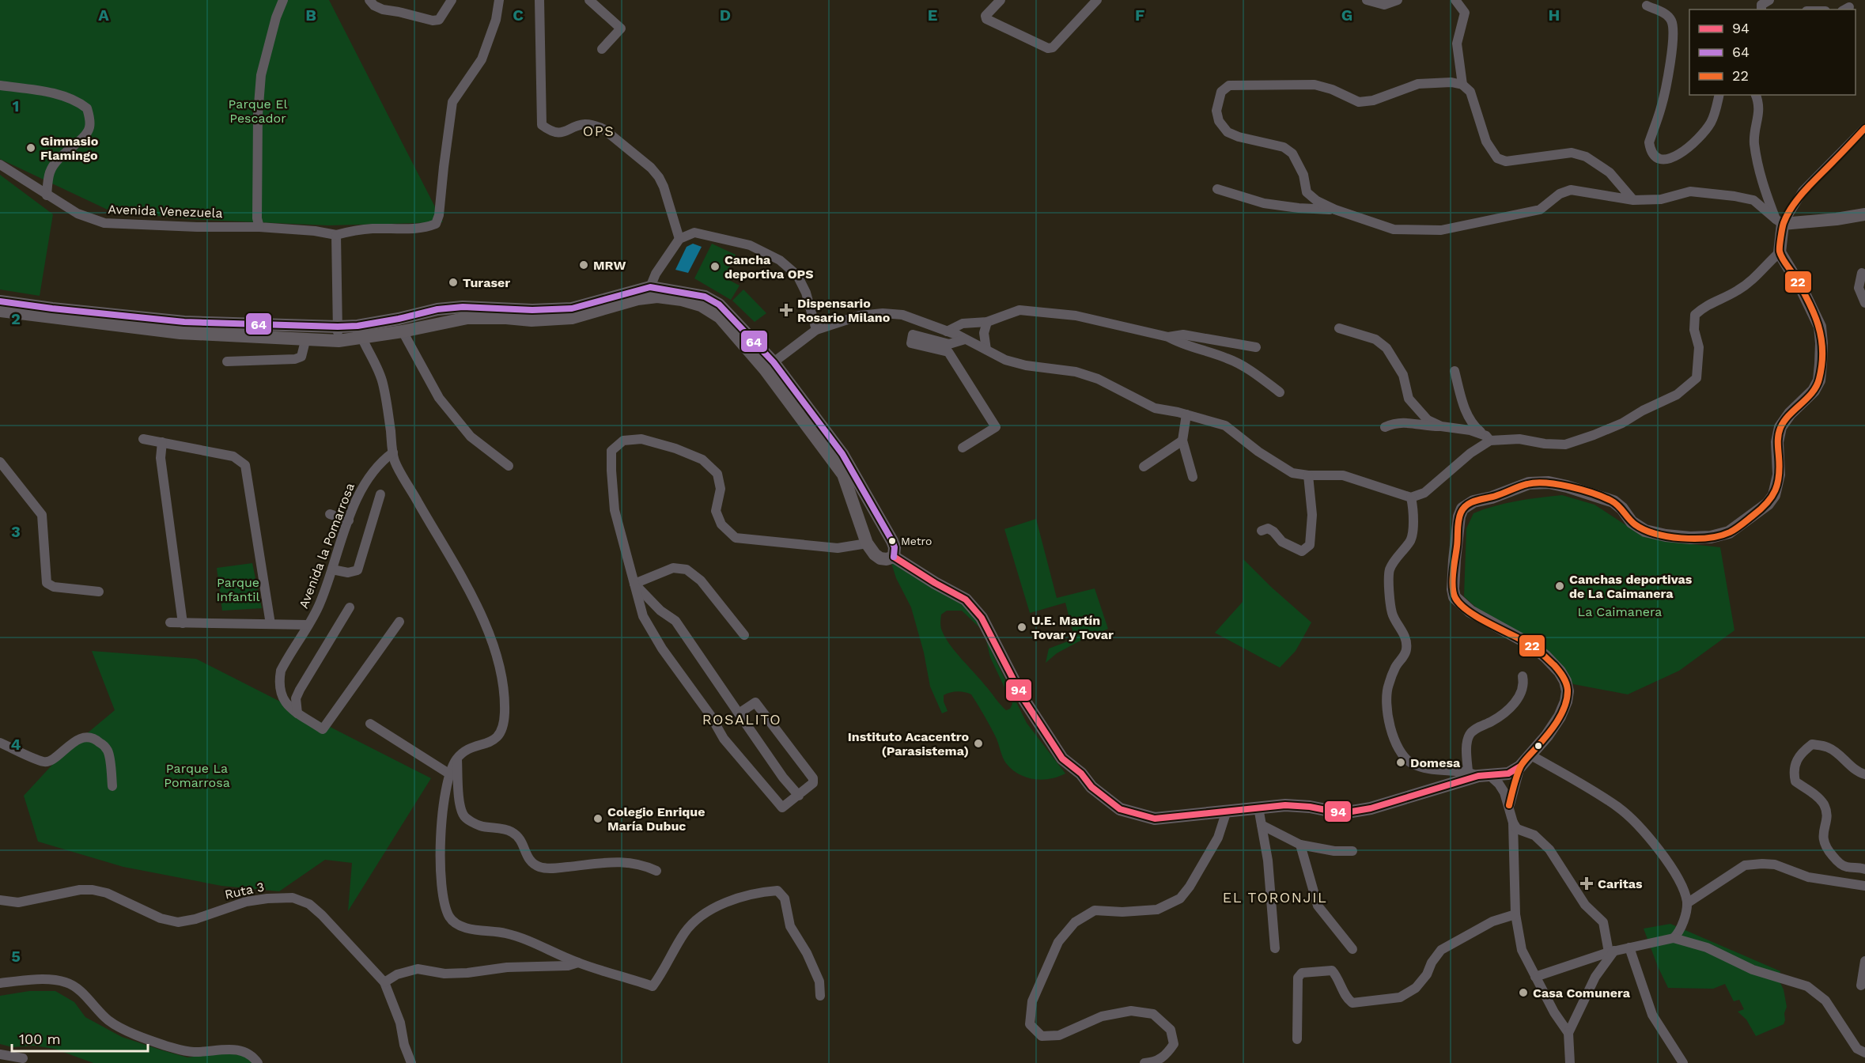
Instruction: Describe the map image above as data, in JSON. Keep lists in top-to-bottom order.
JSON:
{
  "streets": {
    "street": ["Avenida Venezuela", "Avenida la Pomarrosa", "Ruta 3"]
  },
  "districts": ["OPS", "ROSALITO", "EL TORONJIL"],
  "parks": [
    "Parque El Pescador",
    "Parque Infantil",
    "La Caimanera",
    "Parque La Pomarrosa"
  ],
  "places": {
    "other": [
      "Gimnasio Flamingo",
      "MRW",
      "Cancha deportiva OPS",
      "Turaser",
      "Metro",
      "Canchas deportivas de La Caimanera",
      "U.E. Martín Tovar y Tovar",
      "Instituto Acacentro (Parasistema)",
      "Domesa",
      "Colegio Enrique María Dubuc",
      "Casa Comunera"
    ],
    "health": ["Dispensario Rosario Milano", "Caritas"]
  },
  "lines": ["transit line 22", "transit line 64", "transit line 94"],
  "legend": ["94", "64", "22"],
  "scale_bar": "100 m",
  "grid": {
    "columns": [
      "A",
      "B",
      "C",
      "D",
      "E",
      "F",
      "G",
      "H"
    ],
    "rows": [
      "1",
      "2",
      "3",
      "4",
      "5"
    ]
  }
}
